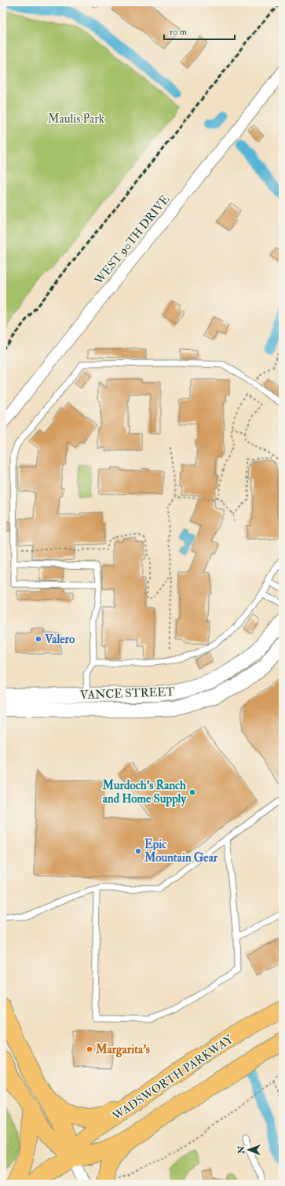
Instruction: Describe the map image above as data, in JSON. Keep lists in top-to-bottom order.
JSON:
{
  "streets": {
    "main road": ["WADSWORTH PARKWAY"],
    "street": ["WEST 90TH DRIVE", "VANCE STREET"]
  },
  "parks": ["Maulis Park"],
  "places": [
    "Valero",
    "Murdoch's Ranch and Home Supply",
    "Epic Mountain Gear",
    "Margarita's"
  ],
  "scale_bar": "50 m",
  "north": "left"
}
